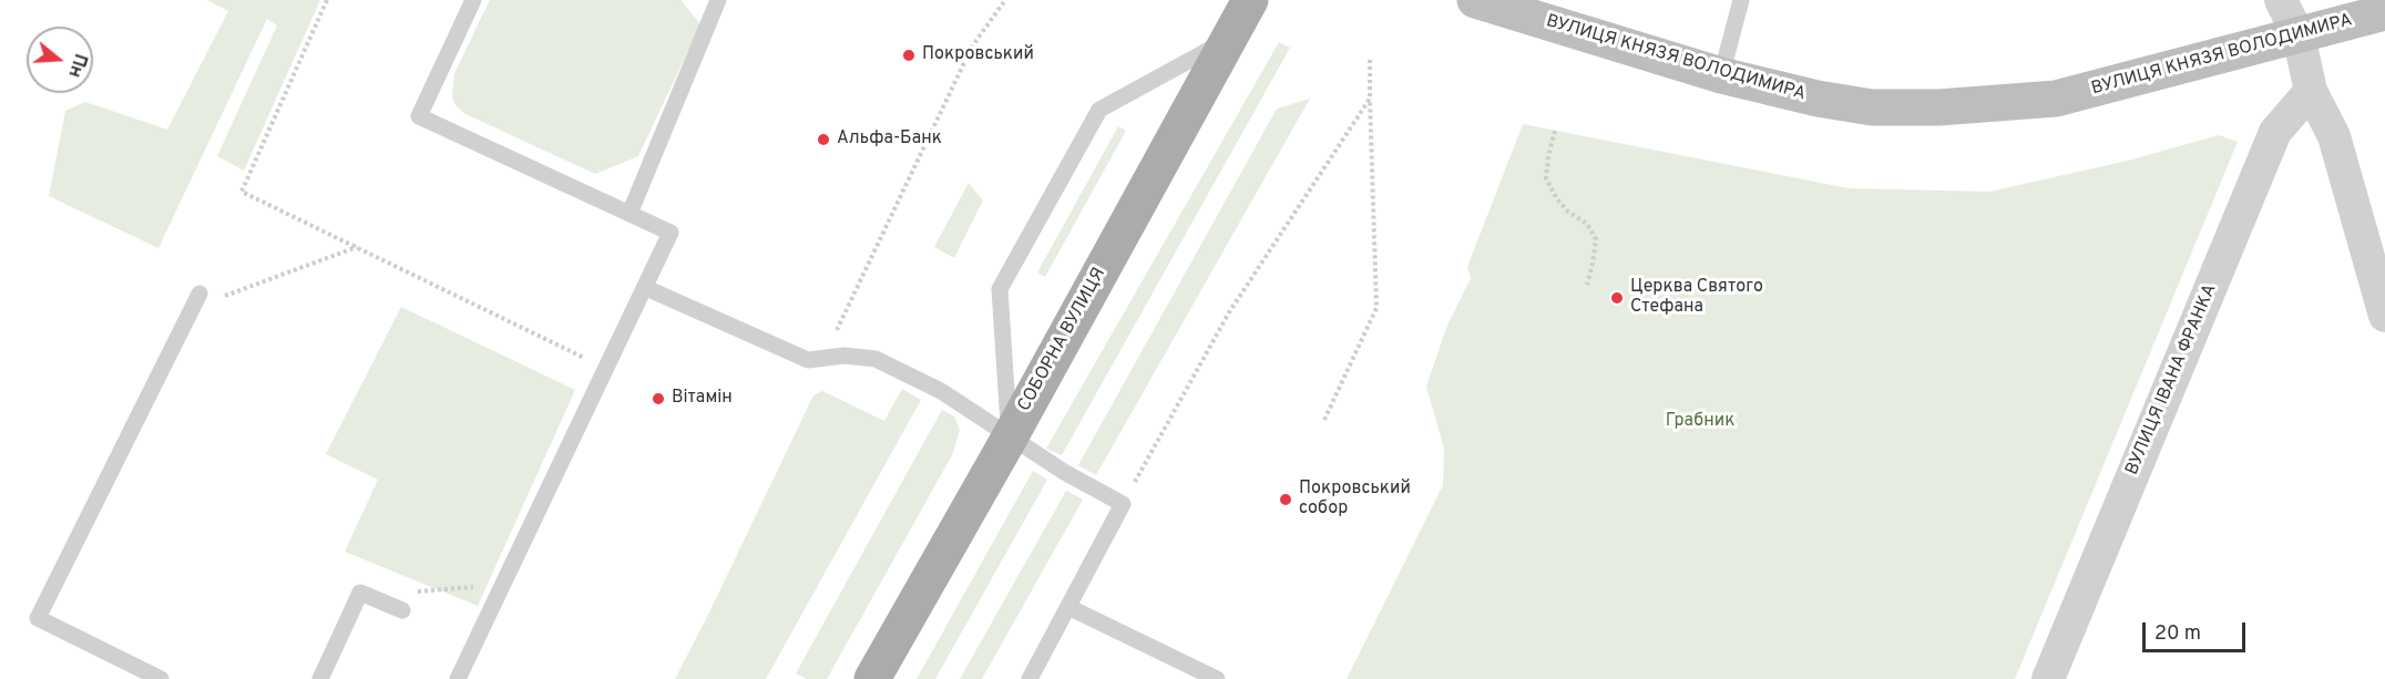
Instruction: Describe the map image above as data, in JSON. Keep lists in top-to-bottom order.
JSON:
{
  "streets": {
    "main road": ["СОБОРНА ВУЛИЦЯ"],
    "street": ["ВУЛИЦЯ КНЯЗЯ ВОЛОДИМИРА", "ВУЛИЦЯ ІВАНА ФРАНКА"]
  },
  "parks": ["Грабник"],
  "places": [
    "Покровський",
    "Альфа-Банк",
    "Церква Святого Стефана",
    "Вітамін",
    "Покровський собор"
  ],
  "scale_bar": "20 m",
  "north": "right"
}
